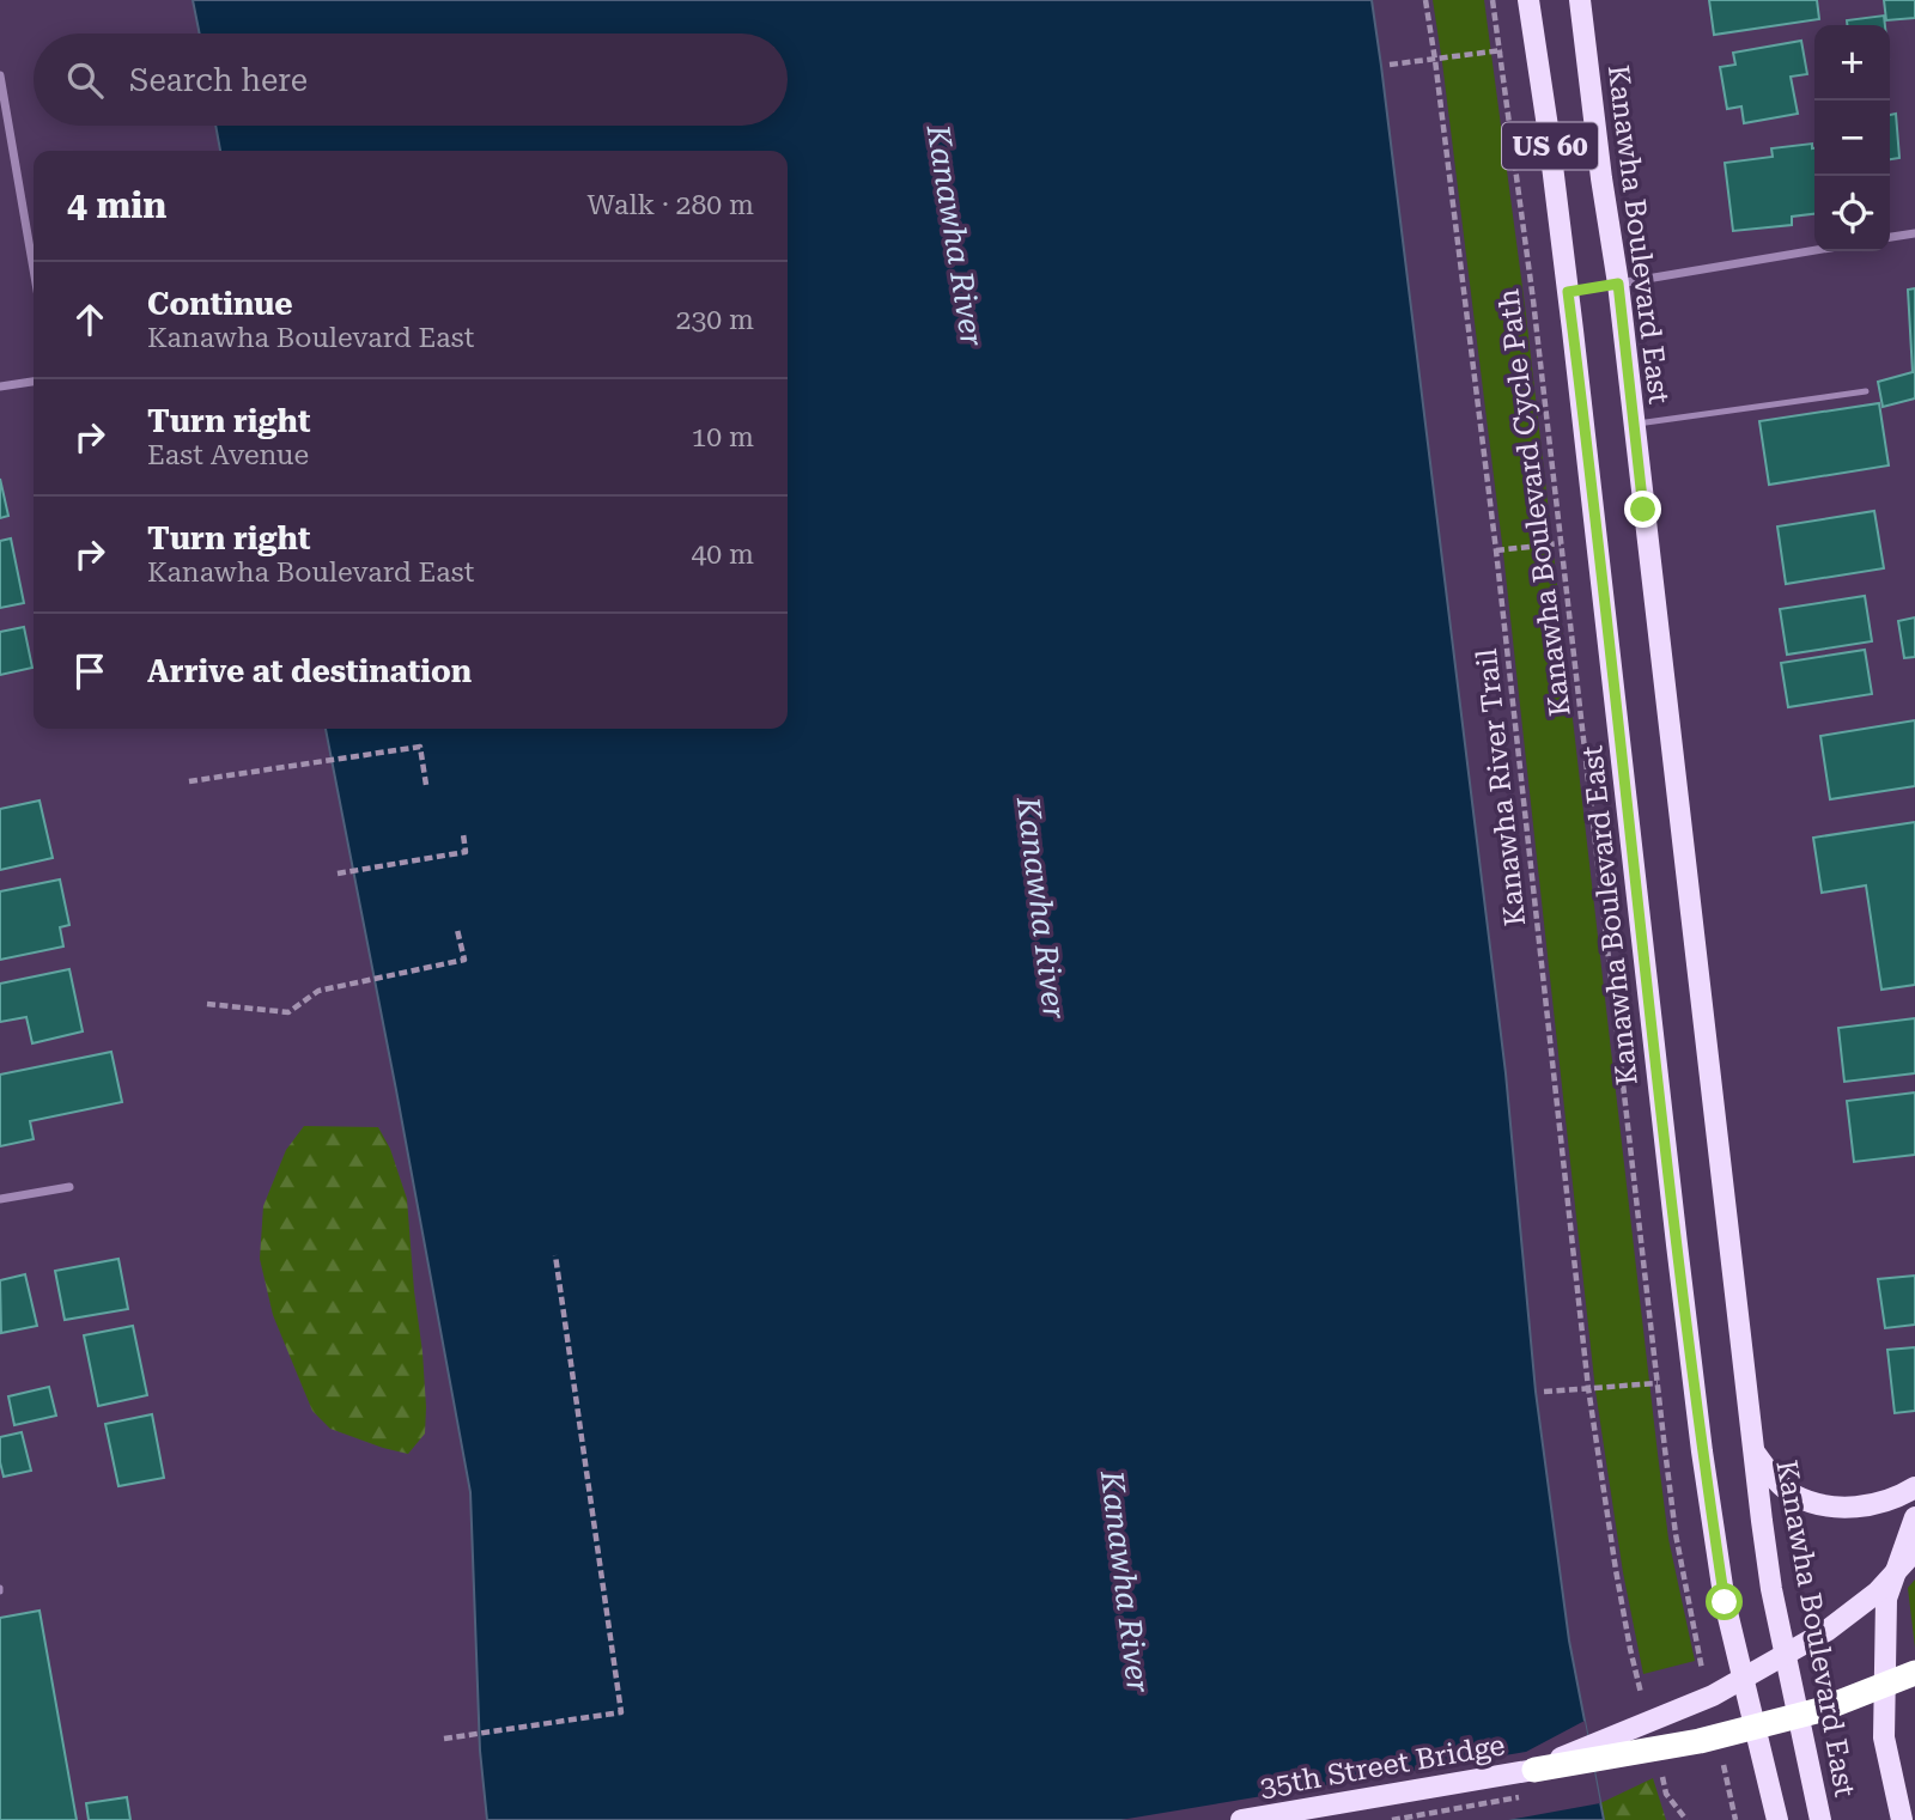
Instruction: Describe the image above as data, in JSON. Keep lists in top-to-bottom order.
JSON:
{
  "streets": {
    "main road": ["US 60", "Kanawha Boulevard East", "35th Street Bridge"],
    "path": ["Kanawha Boulevard Cycle Path", "Kanawha River Trail"]
  },
  "water": ["Kanawha River"],
  "page": {
    "map_buttons": ["+", "−"],
    "search": "Search here",
    "heading": ["4 min", "Walk · 280 m"],
    "list": [
      ["Continue", "Kanawha Boulevard East", "230 m"],
      ["Turn right", "East Avenue", "10 m"],
      ["Turn right", "Kanawha Boulevard East", "40 m"],
      "Arrive at destination"
    ]
  }
}
